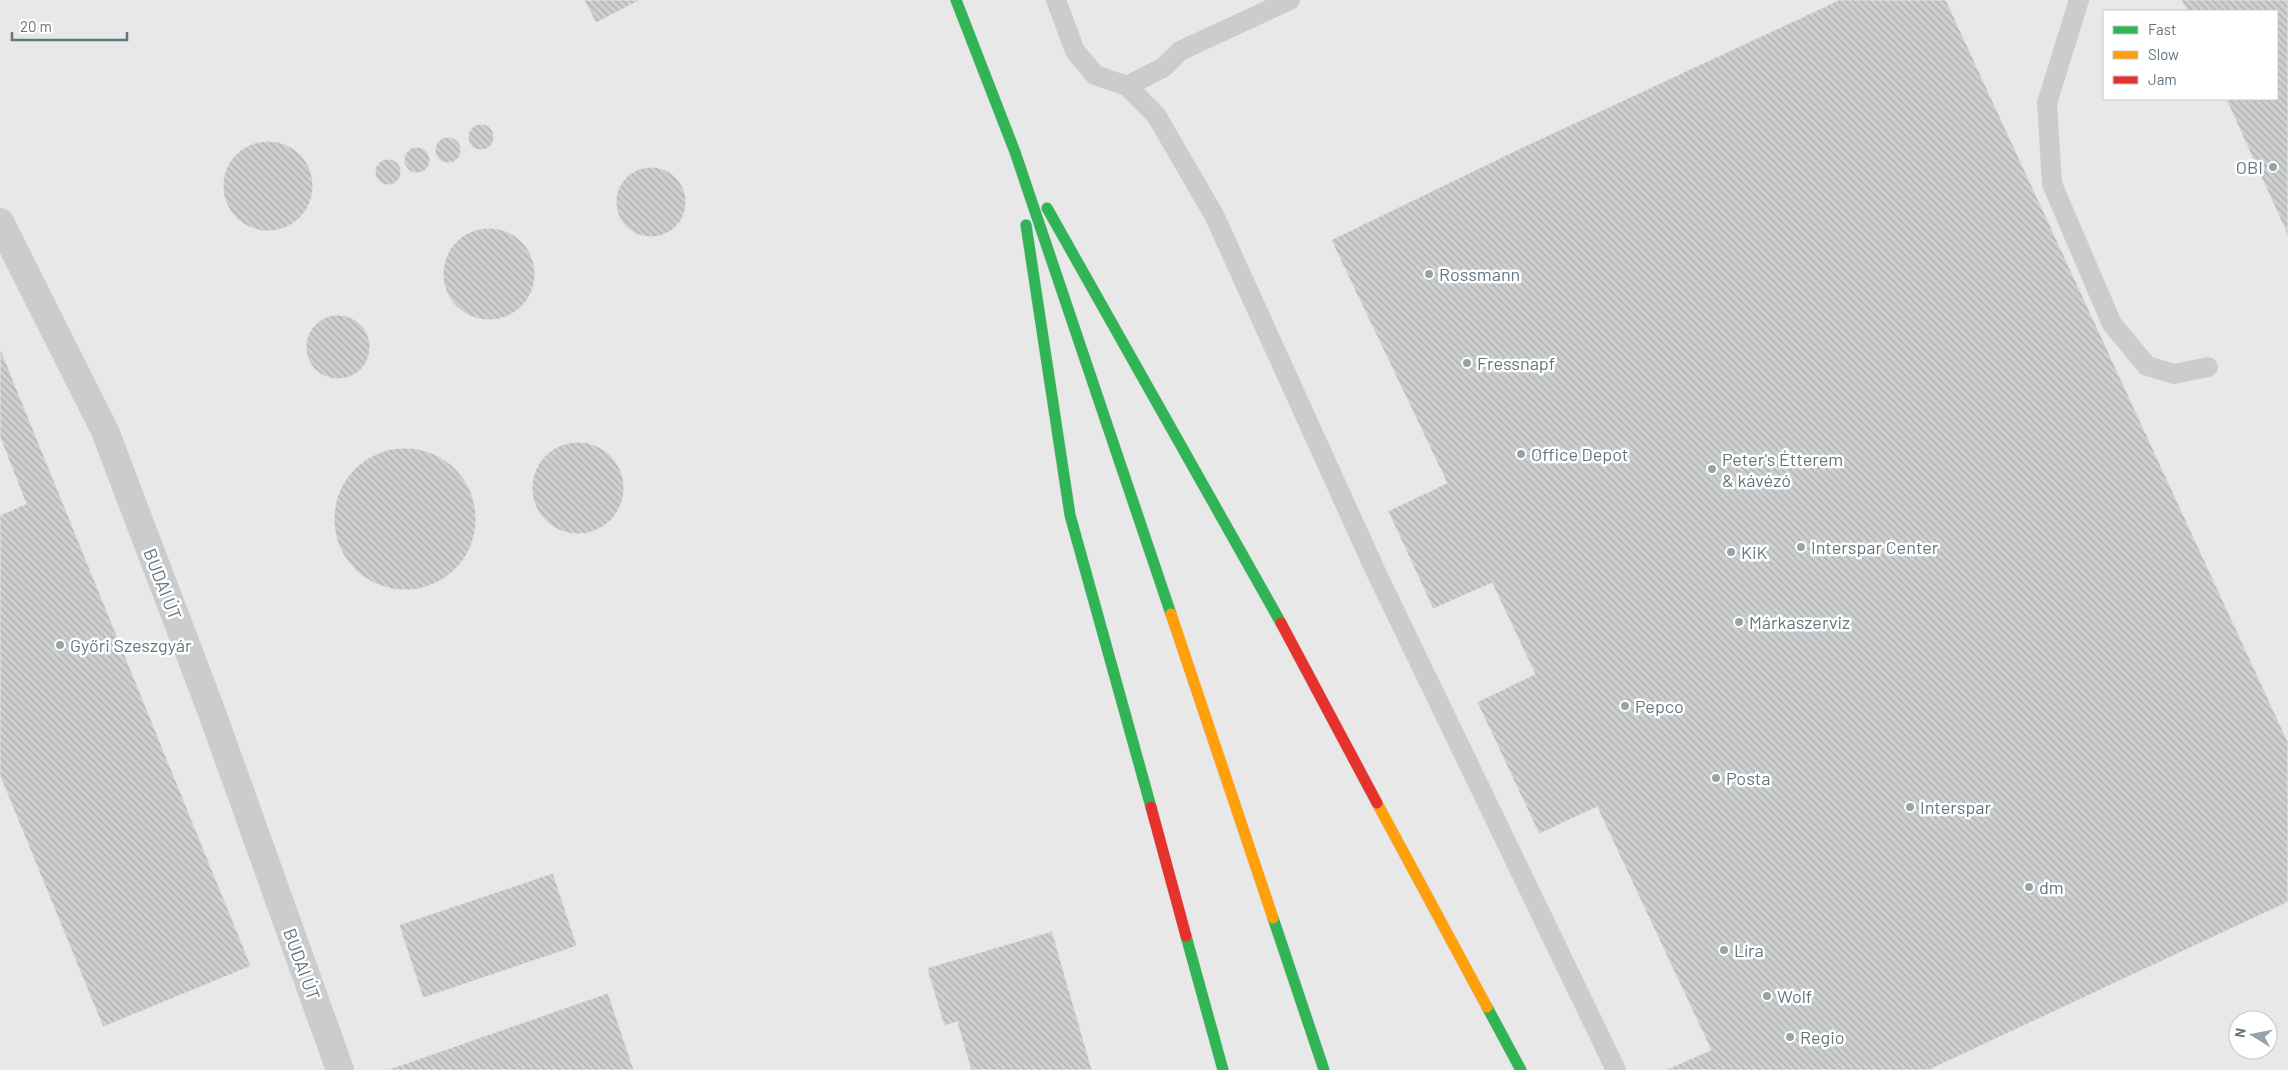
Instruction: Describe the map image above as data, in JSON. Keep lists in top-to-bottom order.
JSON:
{
  "streets": {
    "street": ["BUDAI ÚT"]
  },
  "places": [
    "OBI",
    "Rossmann",
    "Fressnapf",
    "Office Depot",
    "Peter's Étterem & kávézó",
    "Interspar Center",
    "KiK",
    "Márkaszerviz",
    "Győri Szeszgyár",
    "Pepco",
    "Posta",
    "Interspar",
    "dm",
    "Líra",
    "Wolf",
    "Regio"
  ],
  "legend": ["Fast", "Slow", "Jam"],
  "scale_bar": "20 m",
  "north": "left"
}
